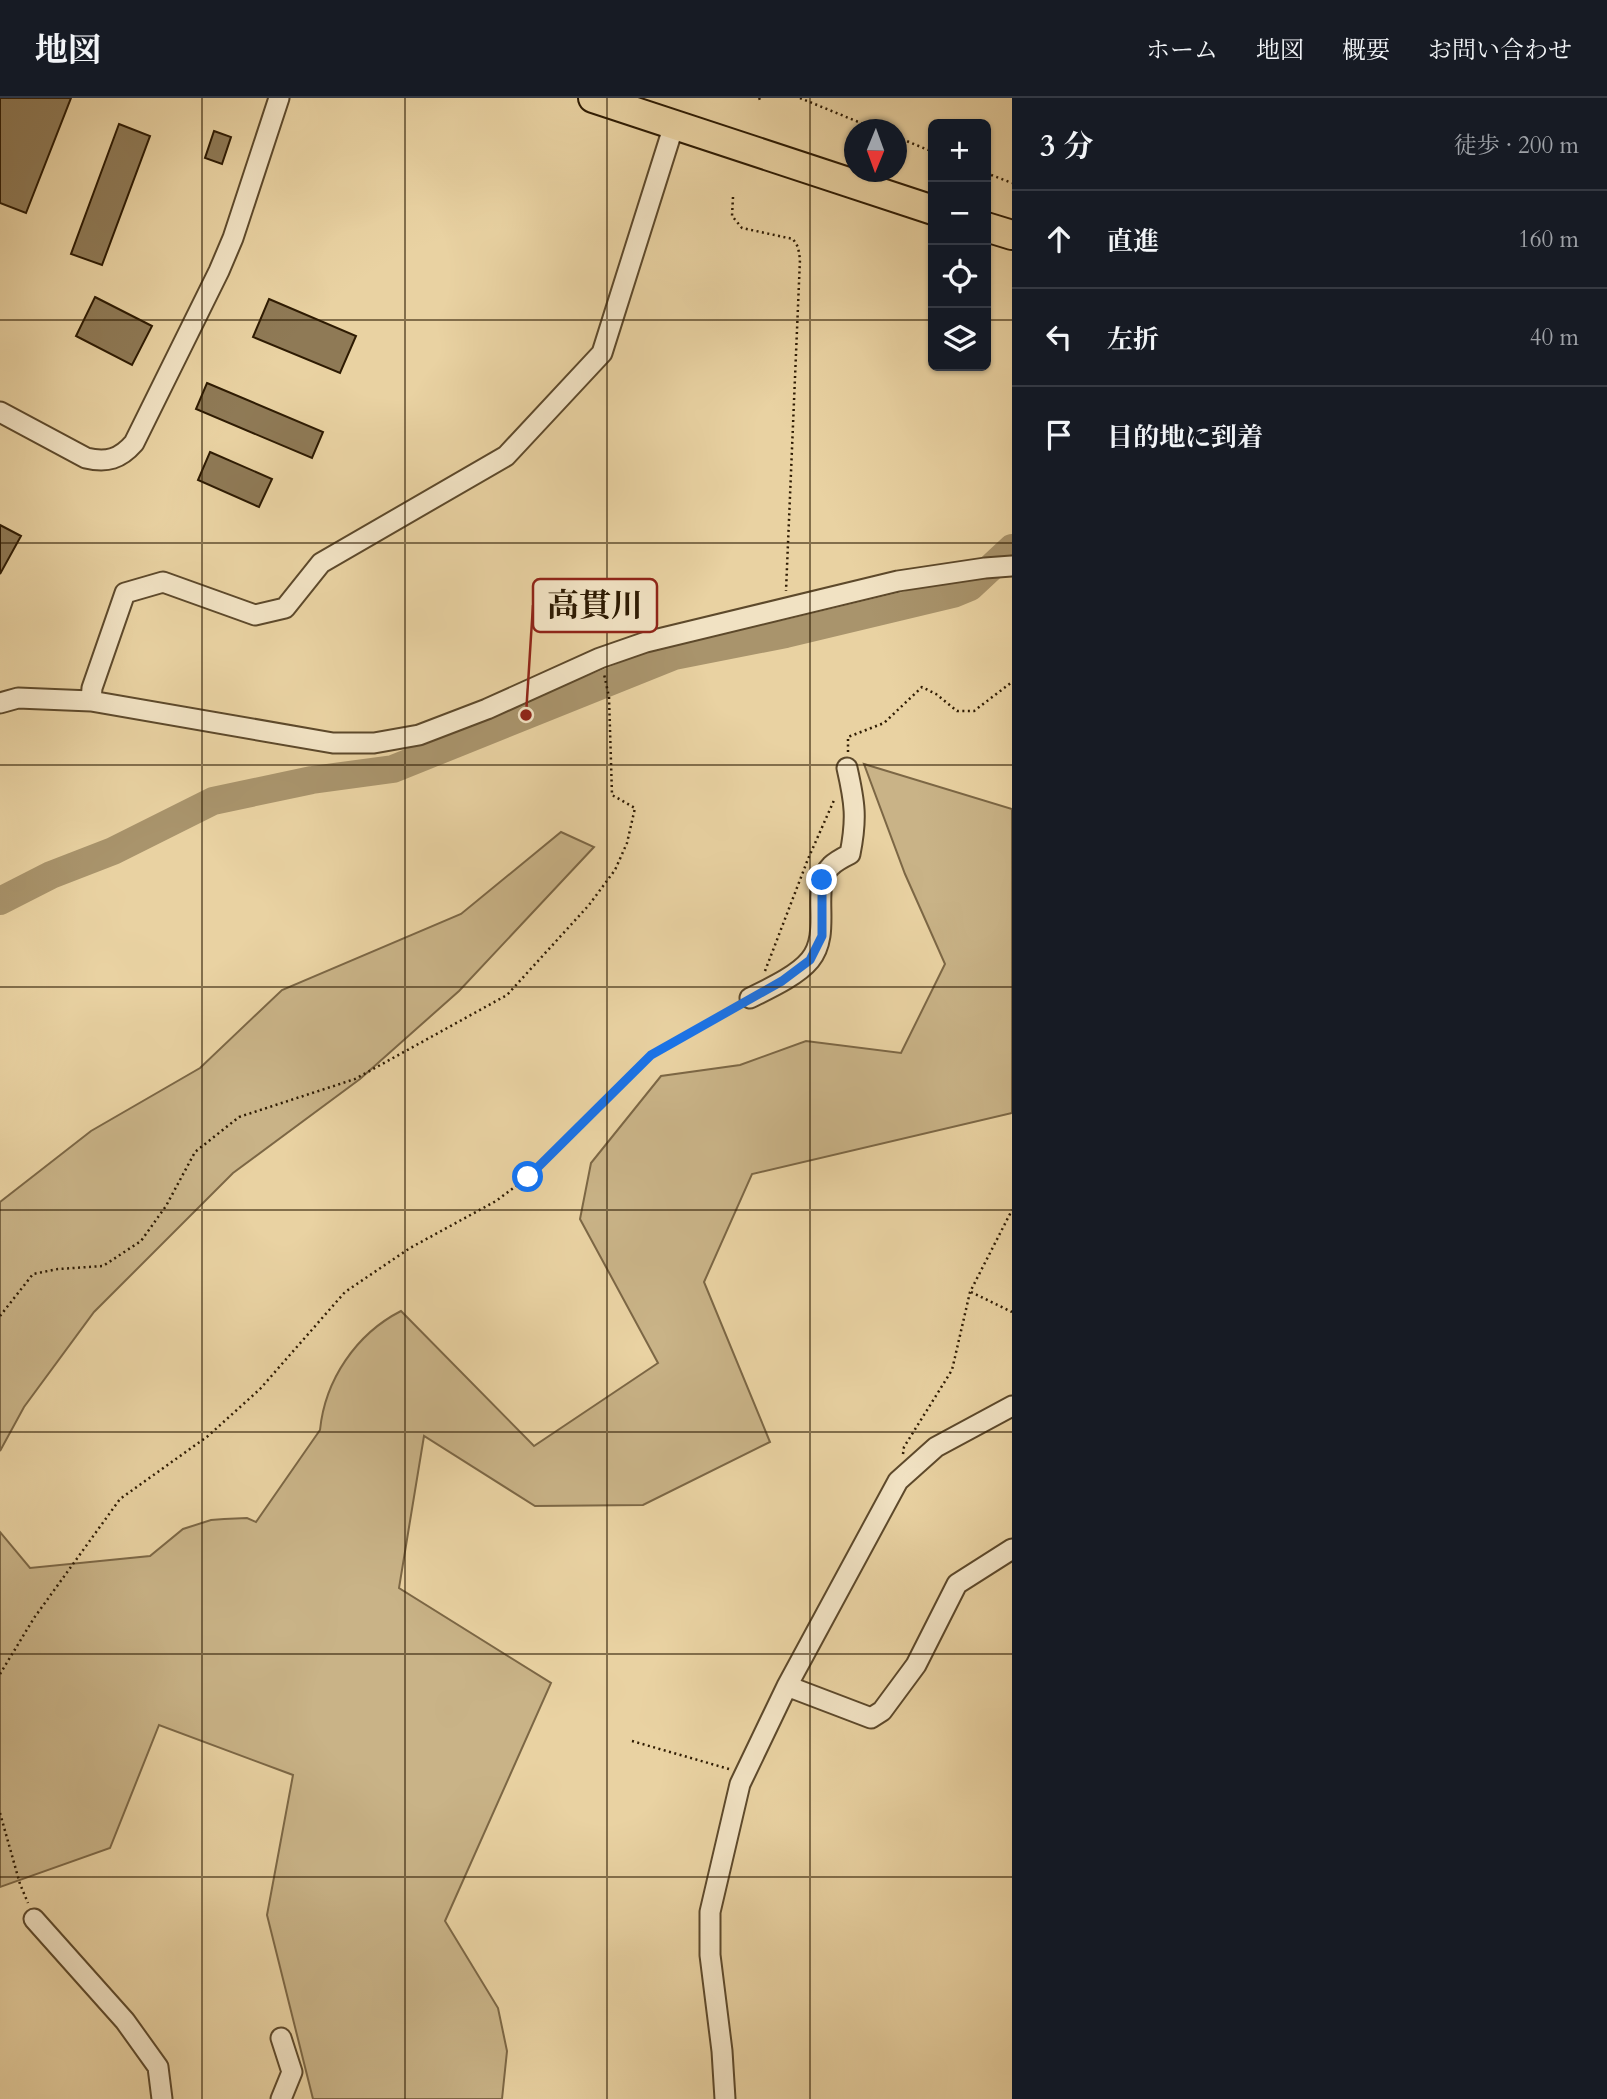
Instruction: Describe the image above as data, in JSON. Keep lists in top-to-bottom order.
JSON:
{
  "places": ["高貫川"],
  "north": "bottom",
  "page": {
    "header": "地図",
    "nav": [
      "ホーム",
      "地図",
      "概要",
      "お問い合わせ"
    ],
    "heading": ["3 分", "徒歩 · 200 m"],
    "map_buttons": ["+", "−"],
    "list": [
      ["直進", "160 m"],
      ["左折", "40 m"],
      "目的地に到着"
    ]
  }
}
